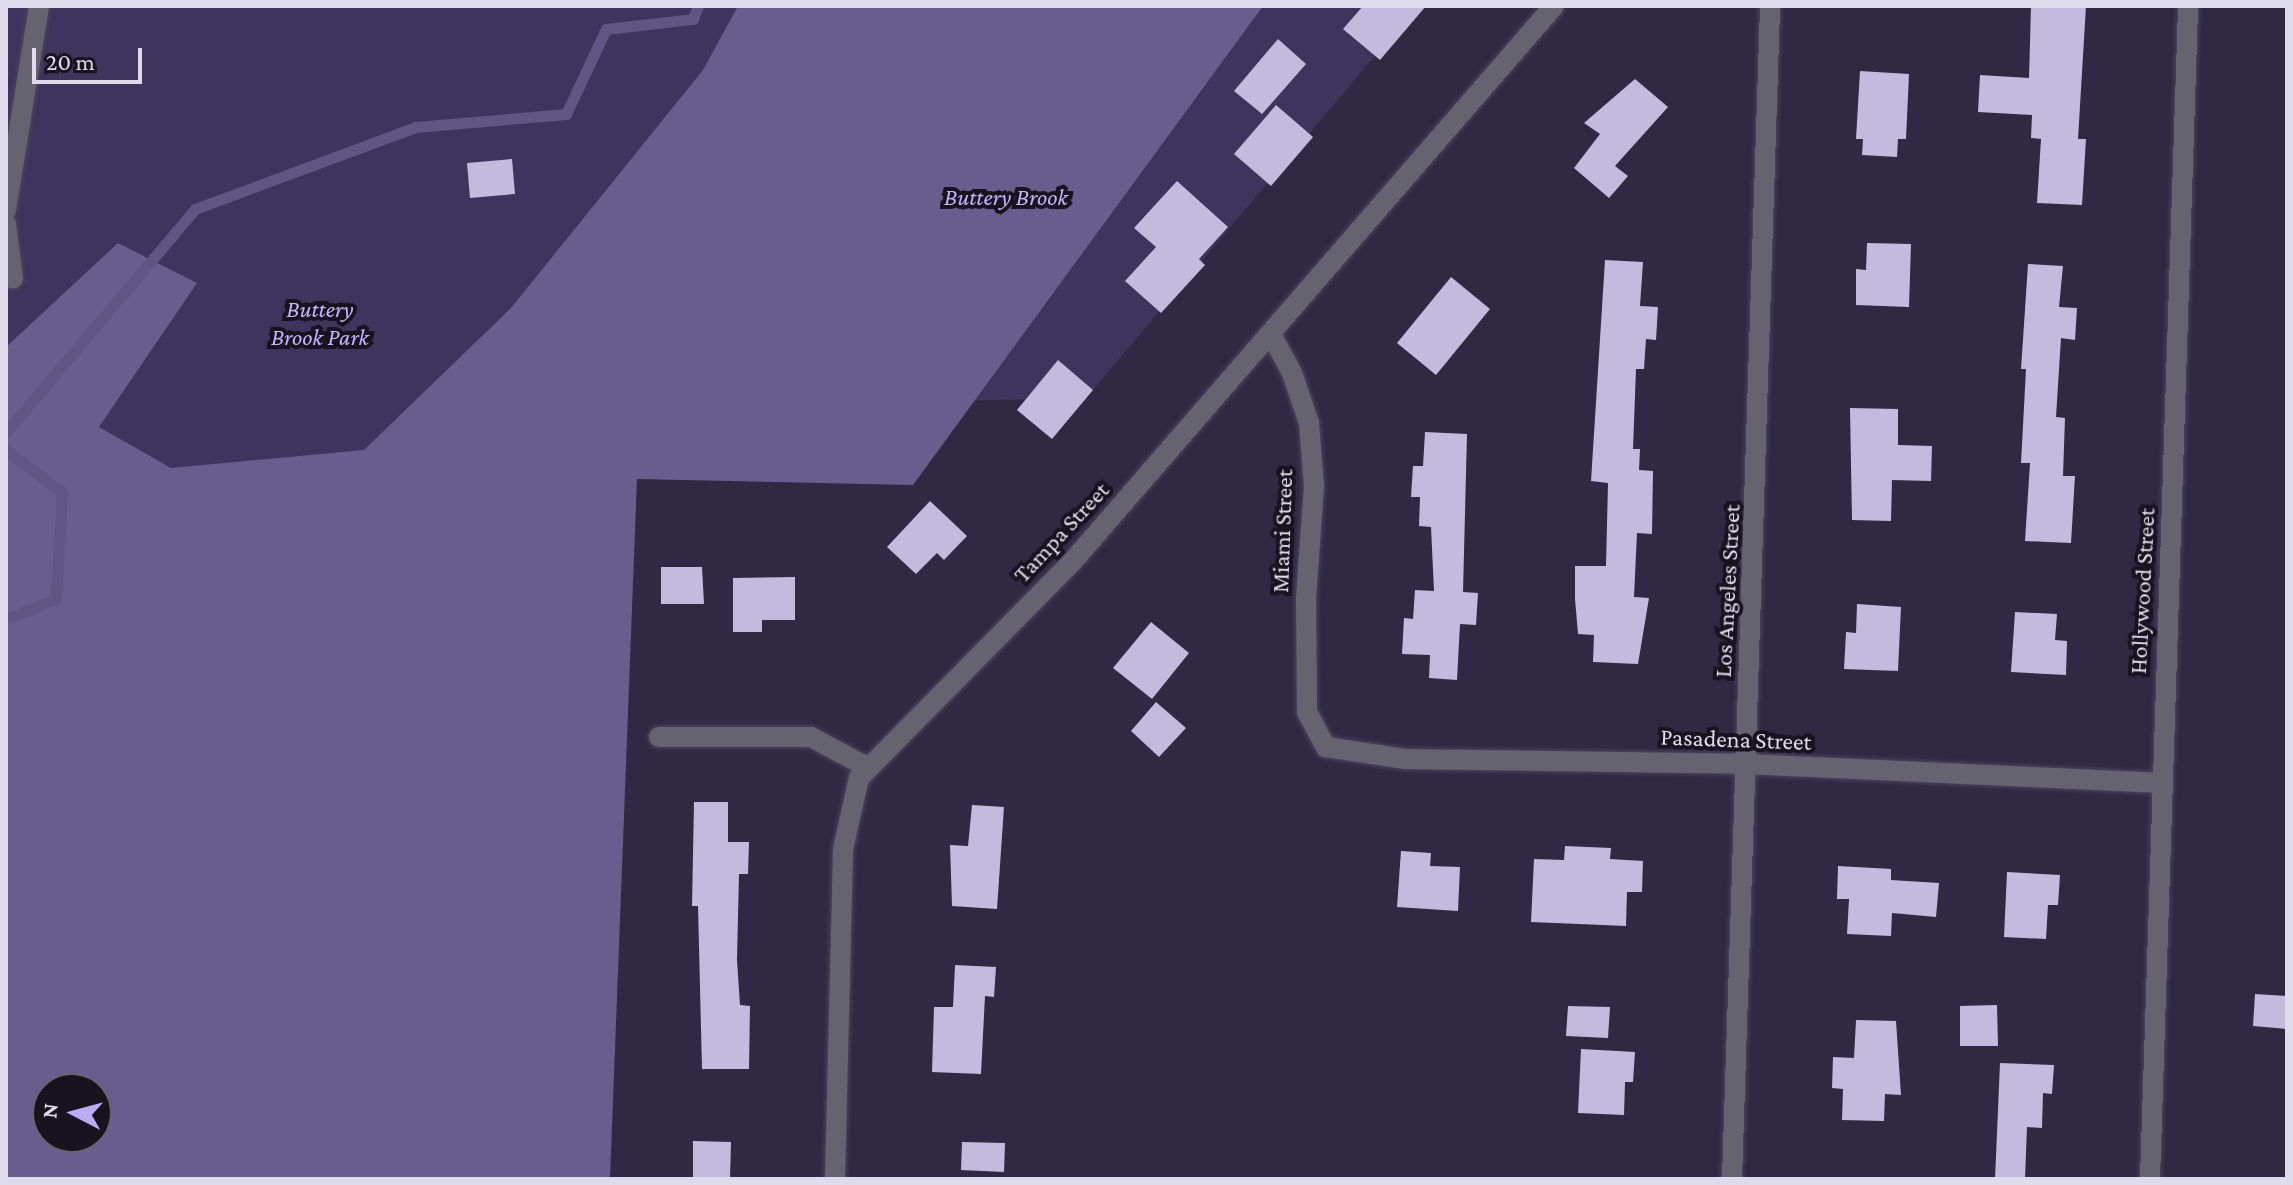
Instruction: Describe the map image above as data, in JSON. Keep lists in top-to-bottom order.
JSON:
{
  "streets": {
    "street": [
      "Miami Street",
      "Tampa Street",
      "Los Angeles Street",
      "Hollywood Street",
      "Pasadena Street"
    ]
  },
  "crossings": [
    ["Miami Street", "Tampa Street"],
    ["Miami Street", "Pasadena Street"],
    ["Los Angeles Street", "Pasadena Street"],
    ["Hollywood Street", "Pasadena Street"]
  ],
  "parks": ["Buttery Brook", "Buttery Brook Park"],
  "scale_bar": "20 m",
  "north": "left"
}
